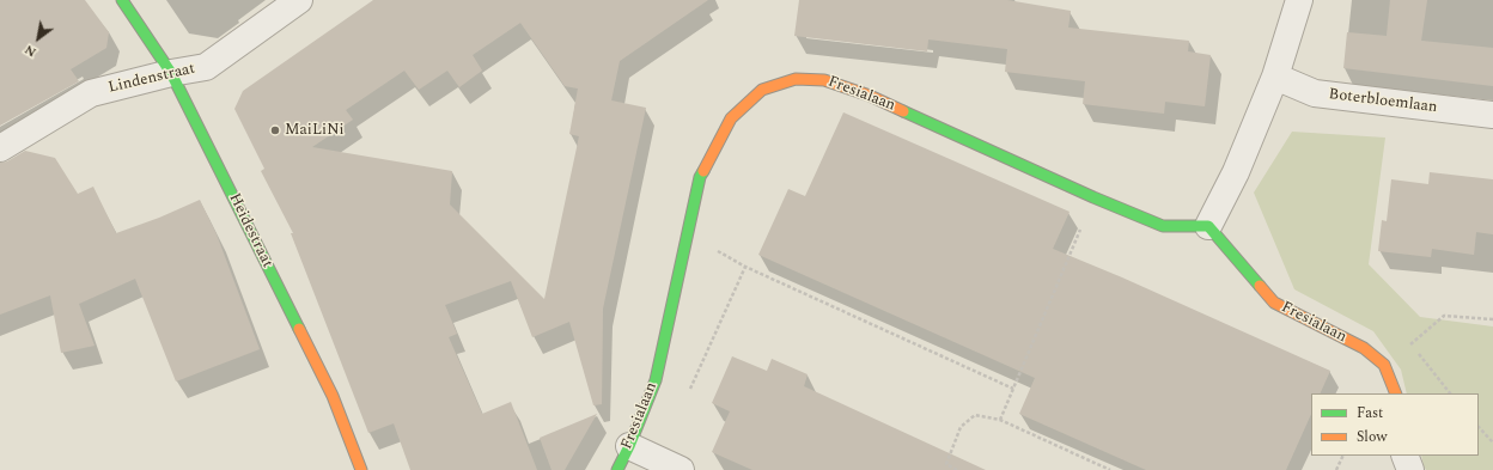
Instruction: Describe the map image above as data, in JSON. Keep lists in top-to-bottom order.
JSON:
{
  "streets": {
    "street": [
      "Lindenstraat",
      "Fresialaan",
      "Boterbloemlaan",
      "Heidestraat"
    ]
  },
  "crossings": [
    ["Lindenstraat", "Heidestraat"]
  ],
  "places": ["MaiLiNi"],
  "legend": ["Fast", "Slow"],
  "north": "bottom left"
}
